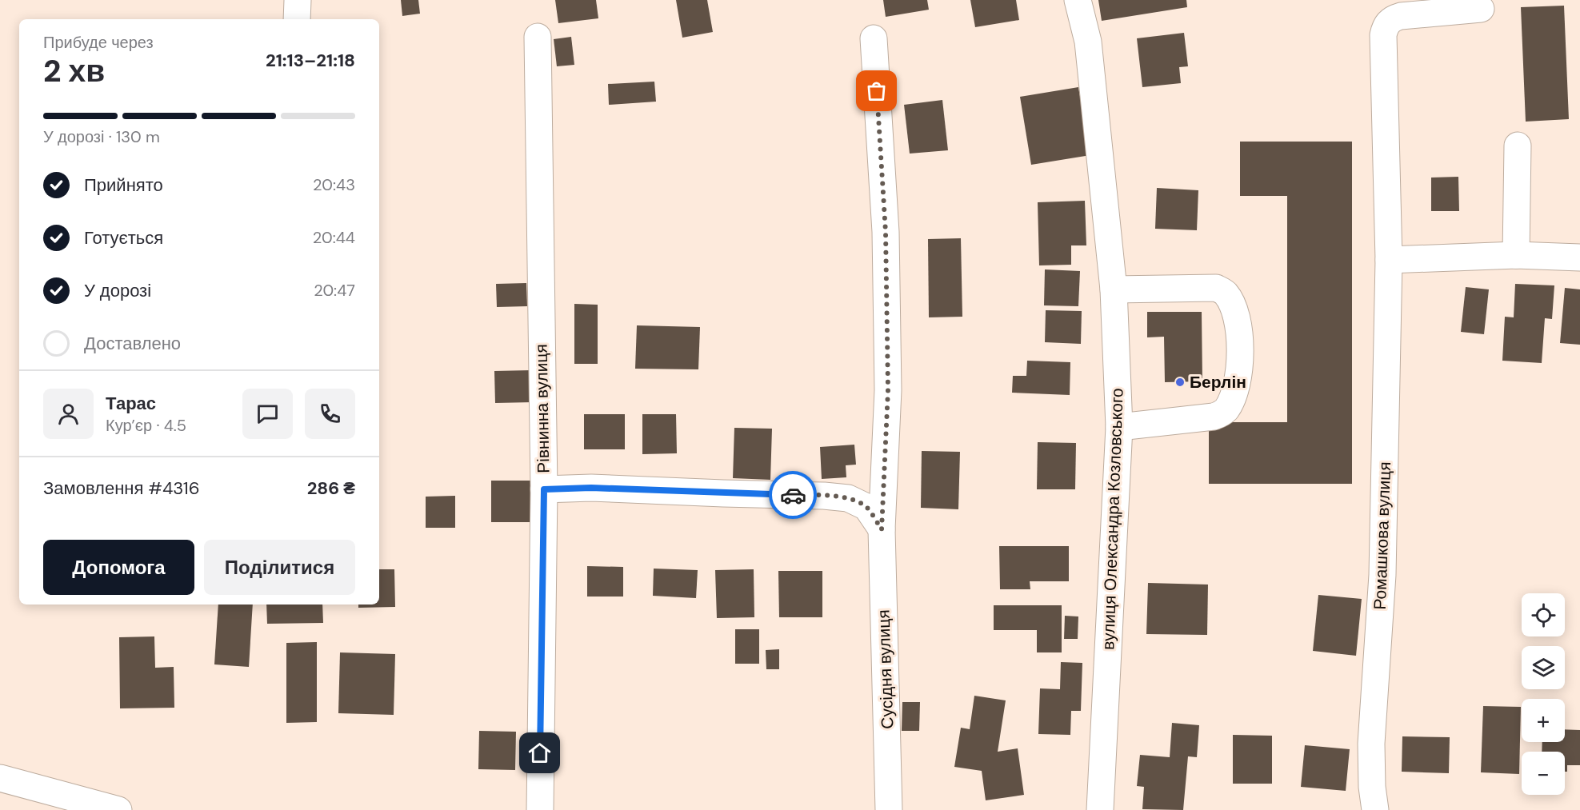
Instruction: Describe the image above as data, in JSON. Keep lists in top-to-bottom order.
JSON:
{
  "streets": {
    "street": [
      "Рівнинна вулиця",
      "вулиця Олександра Козловського",
      "Ромашкова вулиця",
      "Сусідня вулиця"
    ]
  },
  "places": ["Берлін"],
  "page": {
    "heading": ["2 хв", "Прибуде через", "21:13–21:18"],
    "panel": [
      "Тарас",
      "Кур’єр · 4.5",
      "Замовлення #4316",
      "286 ₴"
    ],
    "bar": "У дорозі · 130 m",
    "list": [
      ["Прийнято", "20:43"],
      ["Готується", "20:44"],
      ["У дорозі", "20:47"],
      "Доставлено"
    ],
    "buttons": ["Допомога", "Поділитися"],
    "map_buttons": ["+", "−"]
  }
}
